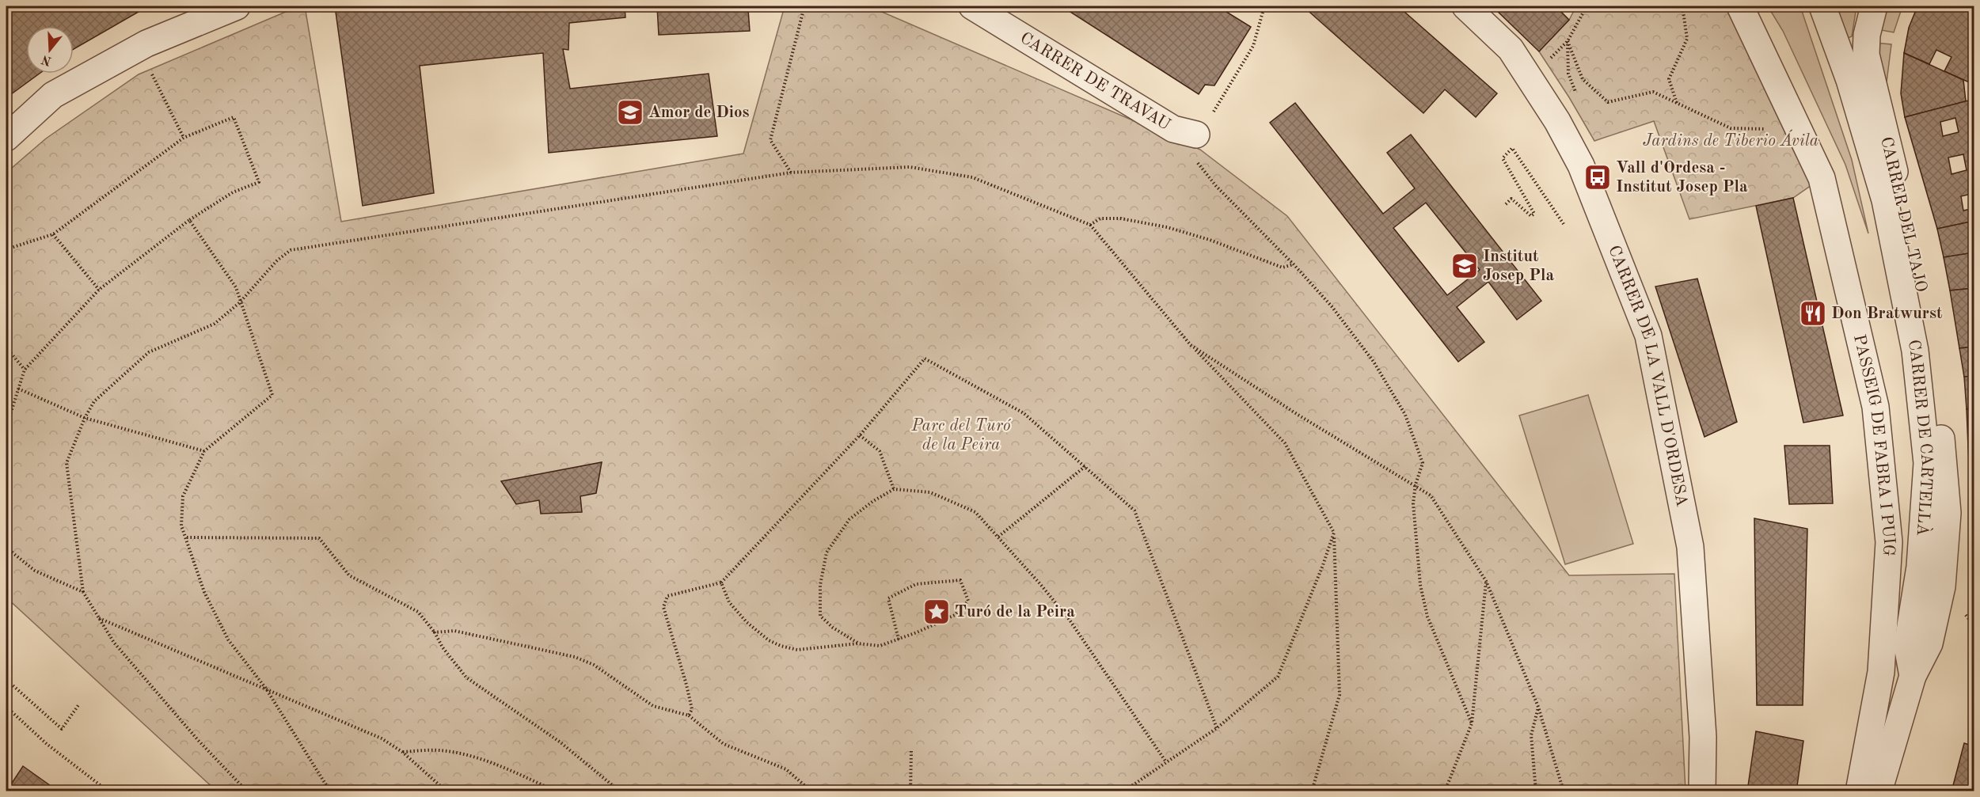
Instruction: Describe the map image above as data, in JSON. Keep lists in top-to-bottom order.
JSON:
{
  "streets": {
    "street": [
      "CARRER DE TRAVAU",
      "CARRER DEL TAJO",
      "CARRER DE LA VALL D'ORDESA",
      "CARRER DE CARTELLÀ",
      "PASSEIG DE FABRA I PUIG"
    ]
  },
  "crossings": [
    ["CARRER DEL TAJO", "CARRER DE CARTELLÀ"]
  ],
  "parks": ["Jardins de Tiberio Ávila", "Parc del Turó de la Peira"],
  "places": {
    "school or university": ["Amor de Dios", "Institut Josep Pla"],
    "bus stop": ["Vall d'Ordesa - Institut Josep Pla"],
    "restaurant": ["Don Bratwurst"],
    "place": ["Turó de la Peira"]
  },
  "north": "bottom"
}
